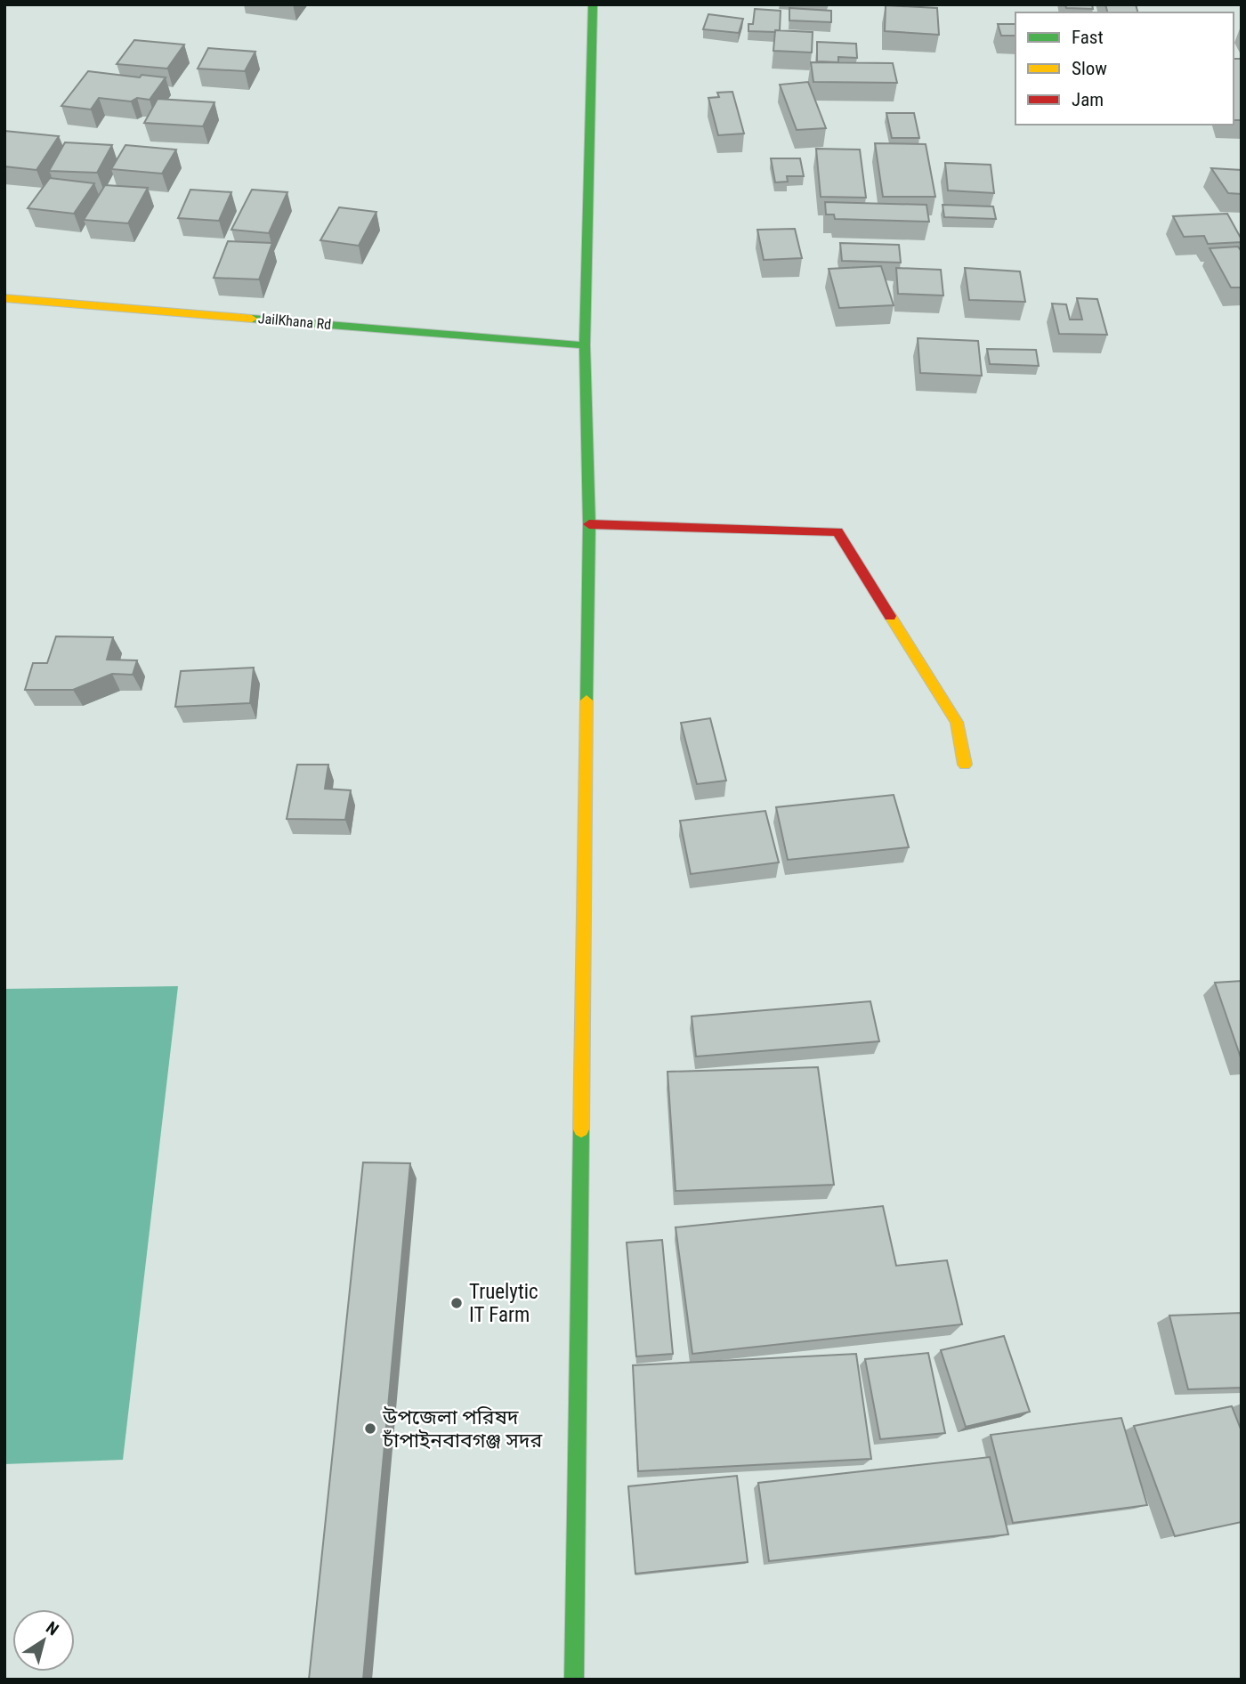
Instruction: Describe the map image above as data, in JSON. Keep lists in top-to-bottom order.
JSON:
{
  "streets": {
    "main road": ["JailKhana Rd"]
  },
  "places": ["Truelytic IT Farm", "উপজেলা পরিষদ চাঁপাইনবাবগঞ্জ সদর"],
  "legend": ["Fast", "Slow", "Jam"],
  "north": "top right"
}
